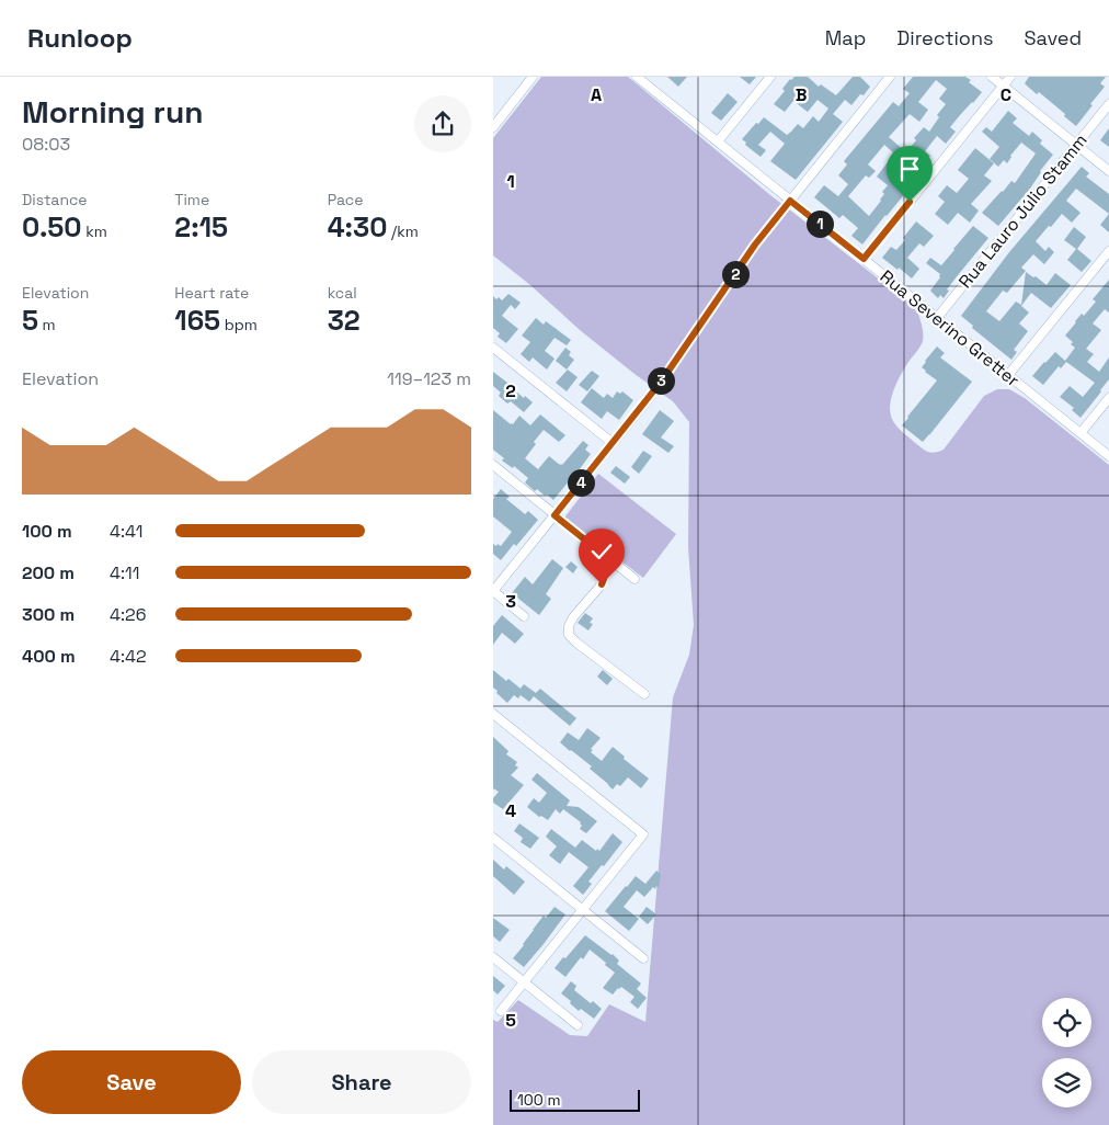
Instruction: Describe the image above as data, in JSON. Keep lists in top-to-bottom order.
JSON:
{
  "streets": {
    "street": ["Rua Lauro Júlio Stamm", "Rua Severino Gretter"]
  },
  "crossings": [
    ["Rua Lauro Júlio Stamm", "Rua Severino Gretter"]
  ],
  "scale_bar": "100 m",
  "page": {
    "header": "Runloop",
    "nav": ["Map", "Directions", "Saved"],
    "heading": ["Morning run", "08:03"],
    "stats": [
      ["Distance", "0.50 km"],
      ["Time", "2:15"],
      ["Pace", "4:30 /km"],
      ["Elevation", "5 m"],
      ["Heart rate", "165 bpm"],
      ["kcal", "32"]
    ],
    "pins": [
      "1",
      "2",
      "3",
      "4"
    ],
    "chart": ["Elevation", "119–123 m"],
    "list": [
      {
        "name": "100 m",
        "note": "4:41"
      },
      {
        "name": "200 m",
        "note": "4:11"
      },
      {
        "name": "300 m",
        "note": "4:26"
      },
      {
        "name": "400 m",
        "note": "4:42"
      }
    ],
    "buttons": ["Save", "Share"],
    "scale": "100 m"
  },
  "grid": {
    "columns": ["A", "B", "C"],
    "rows": [
      "1",
      "2",
      "3",
      "4",
      "5"
    ]
  }
}
